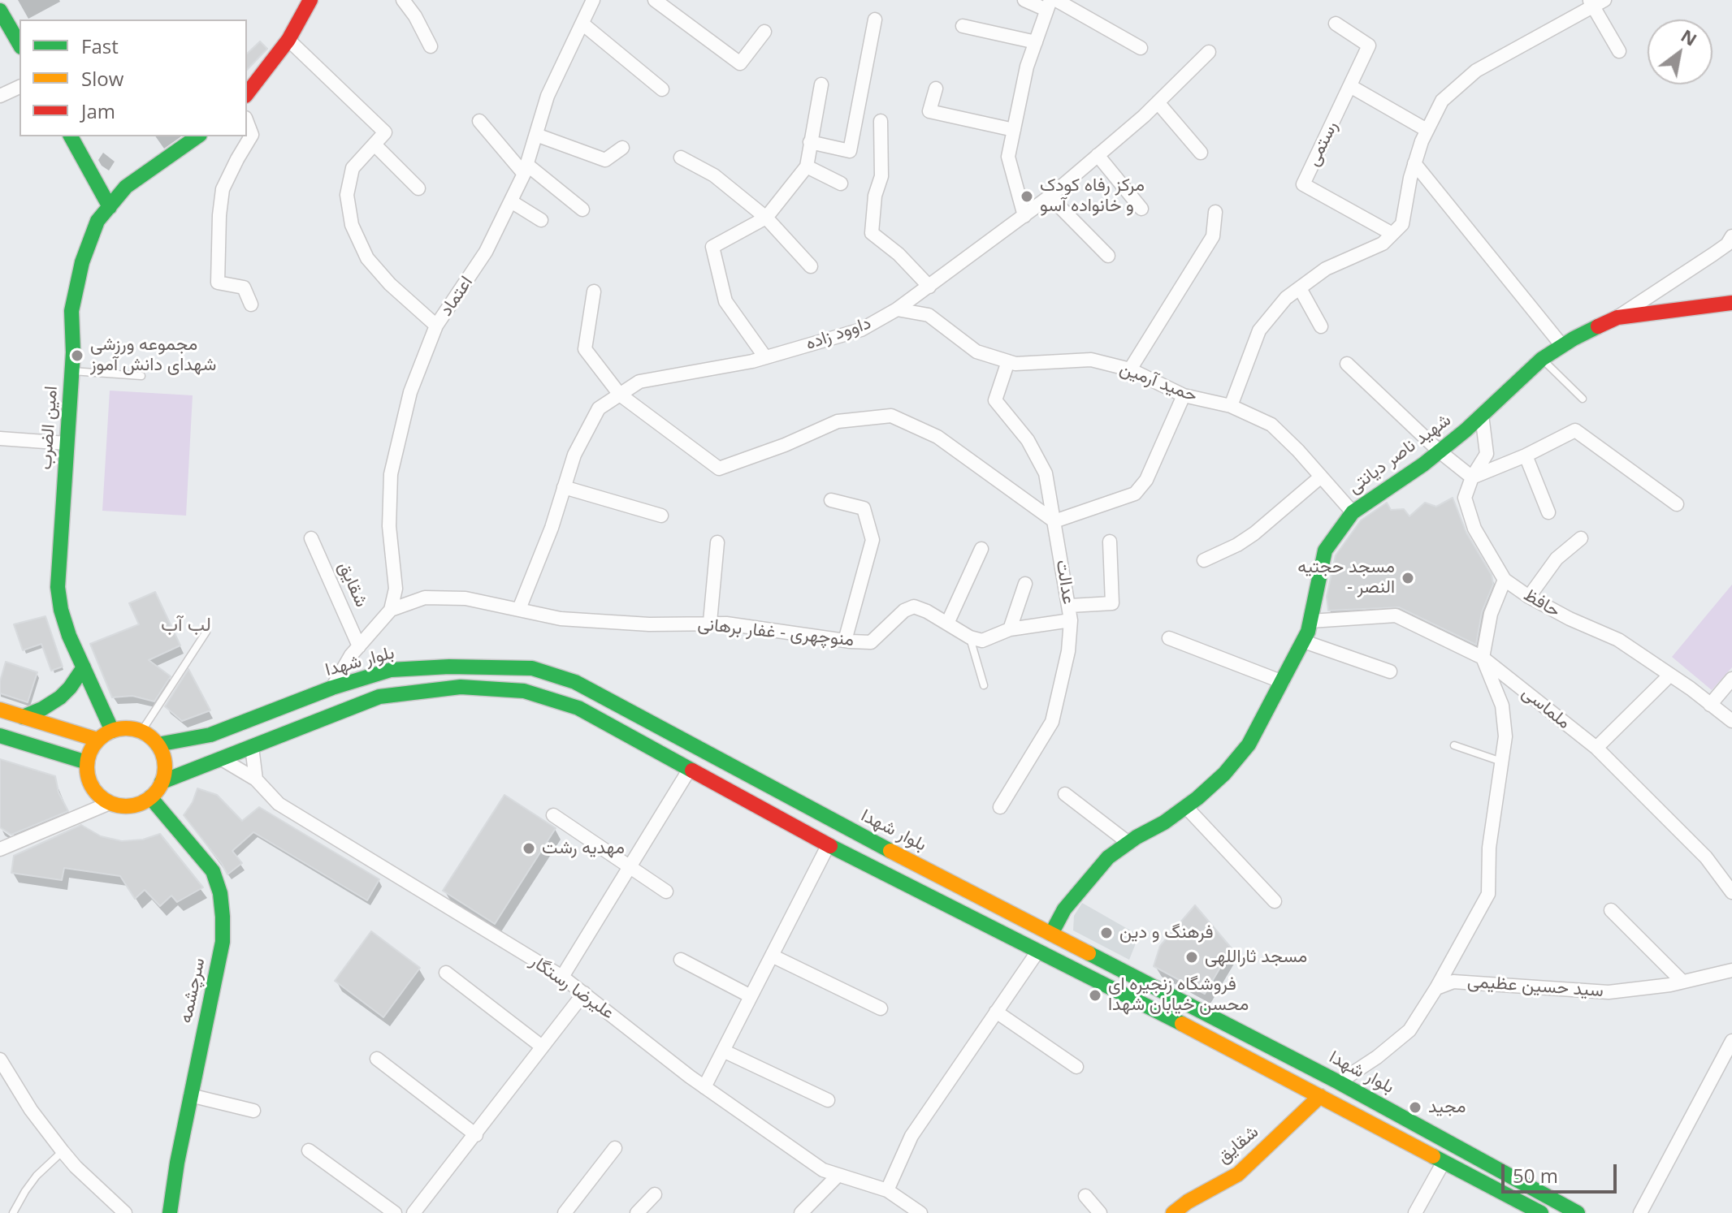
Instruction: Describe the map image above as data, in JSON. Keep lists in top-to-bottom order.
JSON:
{
  "streets": {
    "main road": [
      "امین الضرب",
      "شهید ناصر دیانتی",
      "شقایق",
      "بلوار شهدا",
      "سرچشمه"
    ],
    "street": [
      "رستمی",
      "اعتماد",
      "داوود زاده",
      "حمید آرمین",
      "عدالت",
      "حافظ",
      "منوچهری - غفار برهانی",
      "ملماسی",
      "سید حسین عظیمی",
      "علیرضا رستگار"
    ]
  },
  "crossings": [
    ["اعتماد", "منوچهری - غفار برهانی"],
    ["داوود زاده", "حمید آرمین"],
    ["داوود زاده", "منوچهری - غفار برهانی"],
    ["حمید آرمین", "شهید ناصر دیانتی"],
    ["حمید آرمین", "عدالت"],
    ["امین الضرب", "بلوار شهدا"],
    ["امین الضرب", "سرچشمه"],
    ["شهید ناصر دیانتی", "حافظ"],
    ["شهید ناصر دیانتی", "بلوار شهدا"],
    ["شهید ناصر دیانتی", "ملماسی"],
    ["شقایق", "بلوار شهدا"],
    ["بلوار شهدا", "سرچشمه"]
  ],
  "districts": ["لب آب"],
  "places": [
    "مرکز رفاه کودک و خانواده آسو",
    "مجموعه ورزشی شهدای دانش آموز",
    "مسجد حجتیه - النصر",
    "مهدیه رشت",
    "فرهنگ و دین",
    "مسجد ثاراللهی",
    "فروشگاه زنجیره ای محسن خیابان شهدا",
    "مجید"
  ],
  "legend": ["Fast", "Slow", "Jam"],
  "scale_bar": "50 m",
  "north": "top right"
}
